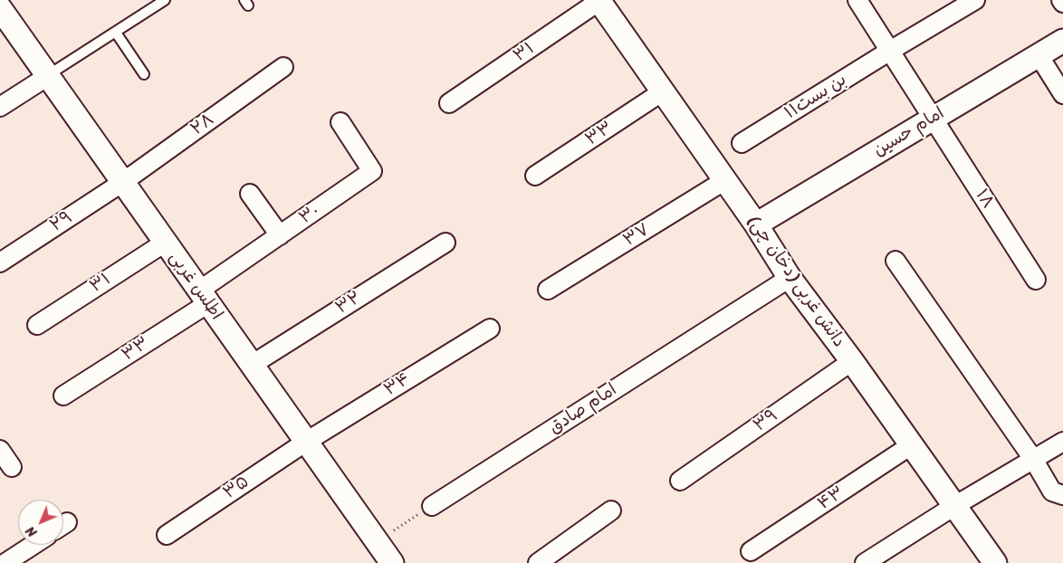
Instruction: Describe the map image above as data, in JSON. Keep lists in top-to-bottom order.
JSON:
{
  "streets": {
    "street": [
      "۳۱",
      "بن بست۱۱",
      "۲۸",
      "امام حسین",
      "۳۳",
      "۱۸",
      "۳۰",
      "۲۹",
      "۳۷",
      "دانش غربی (دخان چی)",
      "اطلس غربی",
      "۳۲",
      "۳۴",
      "امام صادق",
      "۳۹",
      "۳۵",
      "۴۳"
    ]
  },
  "crossings": [
    ["۳۱", "دانش غربی (دخان چی)"],
    ["۳۱", "اطلس غربی"],
    ["بن بست۱۱", "۱۸"],
    ["۲۸", "۲۹"],
    ["۲۸", "اطلس غربی"],
    ["امام حسین", "۱۸"],
    ["امام حسین", "دانش غربی (دخان چی)"],
    ["۳۳", "۳۰"],
    ["۳۳", "دانش غربی (دخان چی)"],
    ["۳۳", "اطلس غربی"],
    ["۳۰", "اطلس غربی"],
    ["۲۹", "اطلس غربی"],
    ["۳۷", "دانش غربی (دخان چی)"],
    ["دانش غربی (دخان چی)", "امام صادق"],
    ["دانش غربی (دخان چی)", "۳۹"],
    ["دانش غربی (دخان چی)", "۴۳"],
    ["اطلس غربی", "۳۲"],
    ["اطلس غربی", "۳۴"],
    ["اطلس غربی", "۳۵"],
    ["۳۴", "۳۵"]
  ],
  "north": "bottom left"
}
